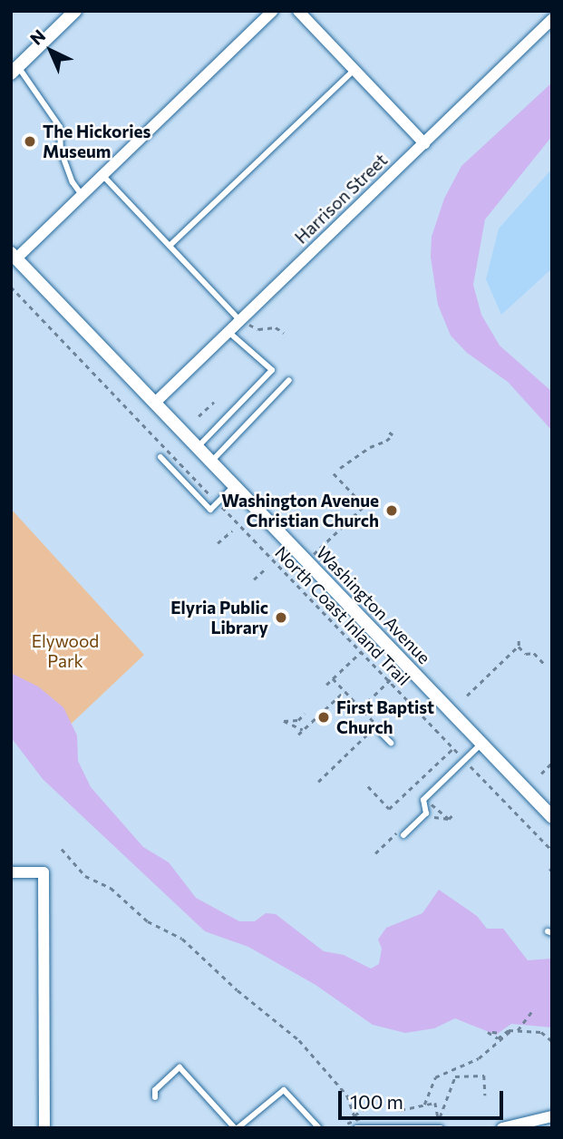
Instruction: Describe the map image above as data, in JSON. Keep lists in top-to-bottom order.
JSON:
{
  "streets": {
    "street": ["Harrison Street", "Washington Avenue"],
    "path": ["North Coast Inland Trail"]
  },
  "crossings": [
    ["Harrison Street", "Washington Avenue"]
  ],
  "parks": ["Elywood Park"],
  "places": [
    "The Hickories Museum",
    "Washington Avenue Christian Church",
    "Elyria Public Library",
    "First Baptist Church"
  ],
  "scale_bar": "100 m",
  "north": "top left"
}
